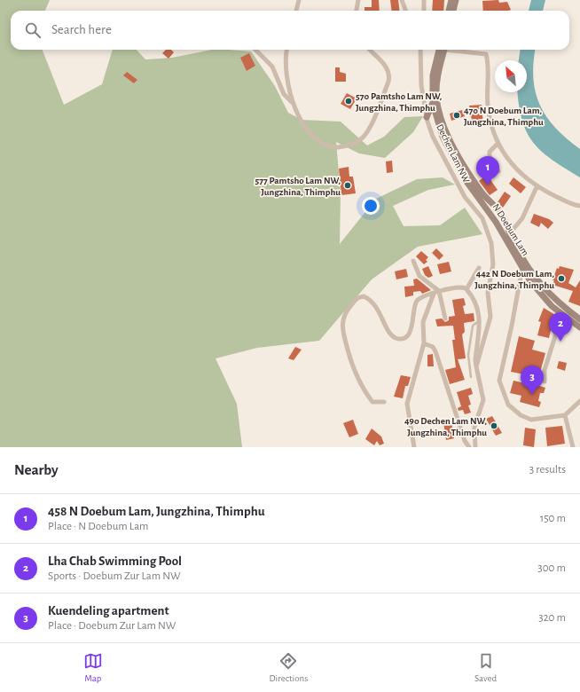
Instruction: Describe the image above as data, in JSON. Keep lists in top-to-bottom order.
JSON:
{
  "streets": {
    "main road": ["N Doebum Lam"],
    "street": ["Dechen Lam NW"]
  },
  "places": [
    "570 Pamtsho Lam NW, Jungzhina, Thimphu",
    "470 N Doebum Lam, Jungzhina, Thimphu",
    "577 Pamtsho Lam NW, Jungzhina, Thimphu",
    "442 N Doebum Lam, Jungzhina, Thimphu",
    "490 Dechen Lam NW, Jungzhina, Thimphu"
  ],
  "north": "top left",
  "page": {
    "search": "Search here",
    "pins": ["1", "2", "3"],
    "heading": ["Nearby", "3 results"],
    "list": [
      {
        "mark": "1",
        "name": "458 N Doebum Lam, Jungzhina, Thimphu",
        "note": "Place · N Doebum Lam",
        "value": "150 m"
      },
      {
        "mark": "2",
        "name": "Lha Chab Swimming Pool",
        "note": "Sports · Doebum Zur Lam NW",
        "value": "300 m"
      },
      {
        "mark": "3",
        "name": "Kuendeling apartment",
        "note": "Place · Doebum Zur Lam NW",
        "value": "320 m"
      }
    ],
    "nav": ["Map", "Directions", "Saved"]
  }
}
